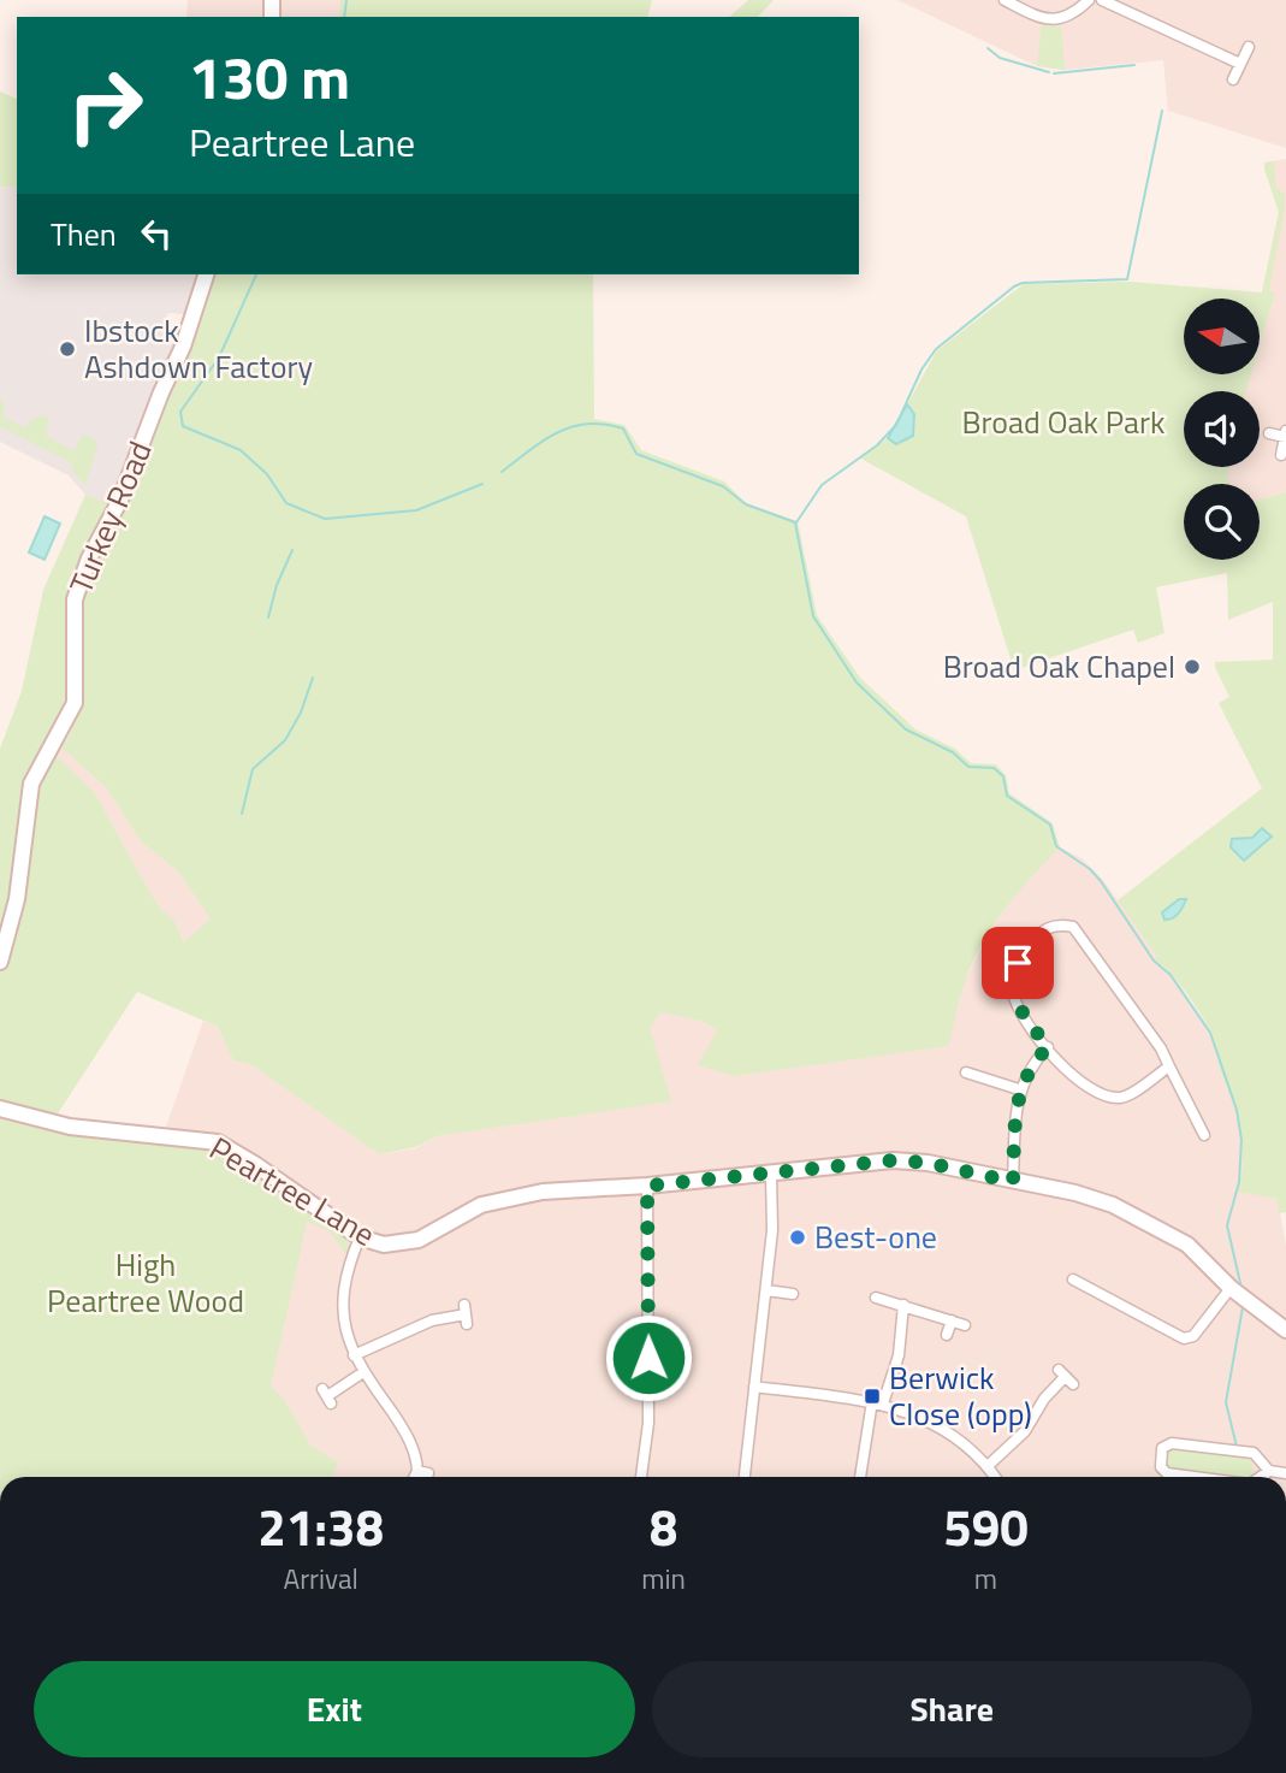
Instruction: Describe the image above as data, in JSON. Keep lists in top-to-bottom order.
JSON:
{
  "streets": {
    "street": ["Turkey Road", "Peartree Lane"]
  },
  "parks": ["Broad Oak Park", "High Peartree Wood"],
  "places": {
    "other": ["Ibstock Ashdown Factory", "Broad Oak Chapel", "Best-one"],
    "transit": ["Berwick Close (opp)"]
  },
  "north": "left",
  "page": {
    "turn": ["130 m", "Peartree Lane"],
    "then": "Then",
    "eta": [
      "21:38",
      "Arrival",
      "8",
      "min",
      "590",
      "m"
    ],
    "buttons": ["Exit", "Share"]
  }
}
